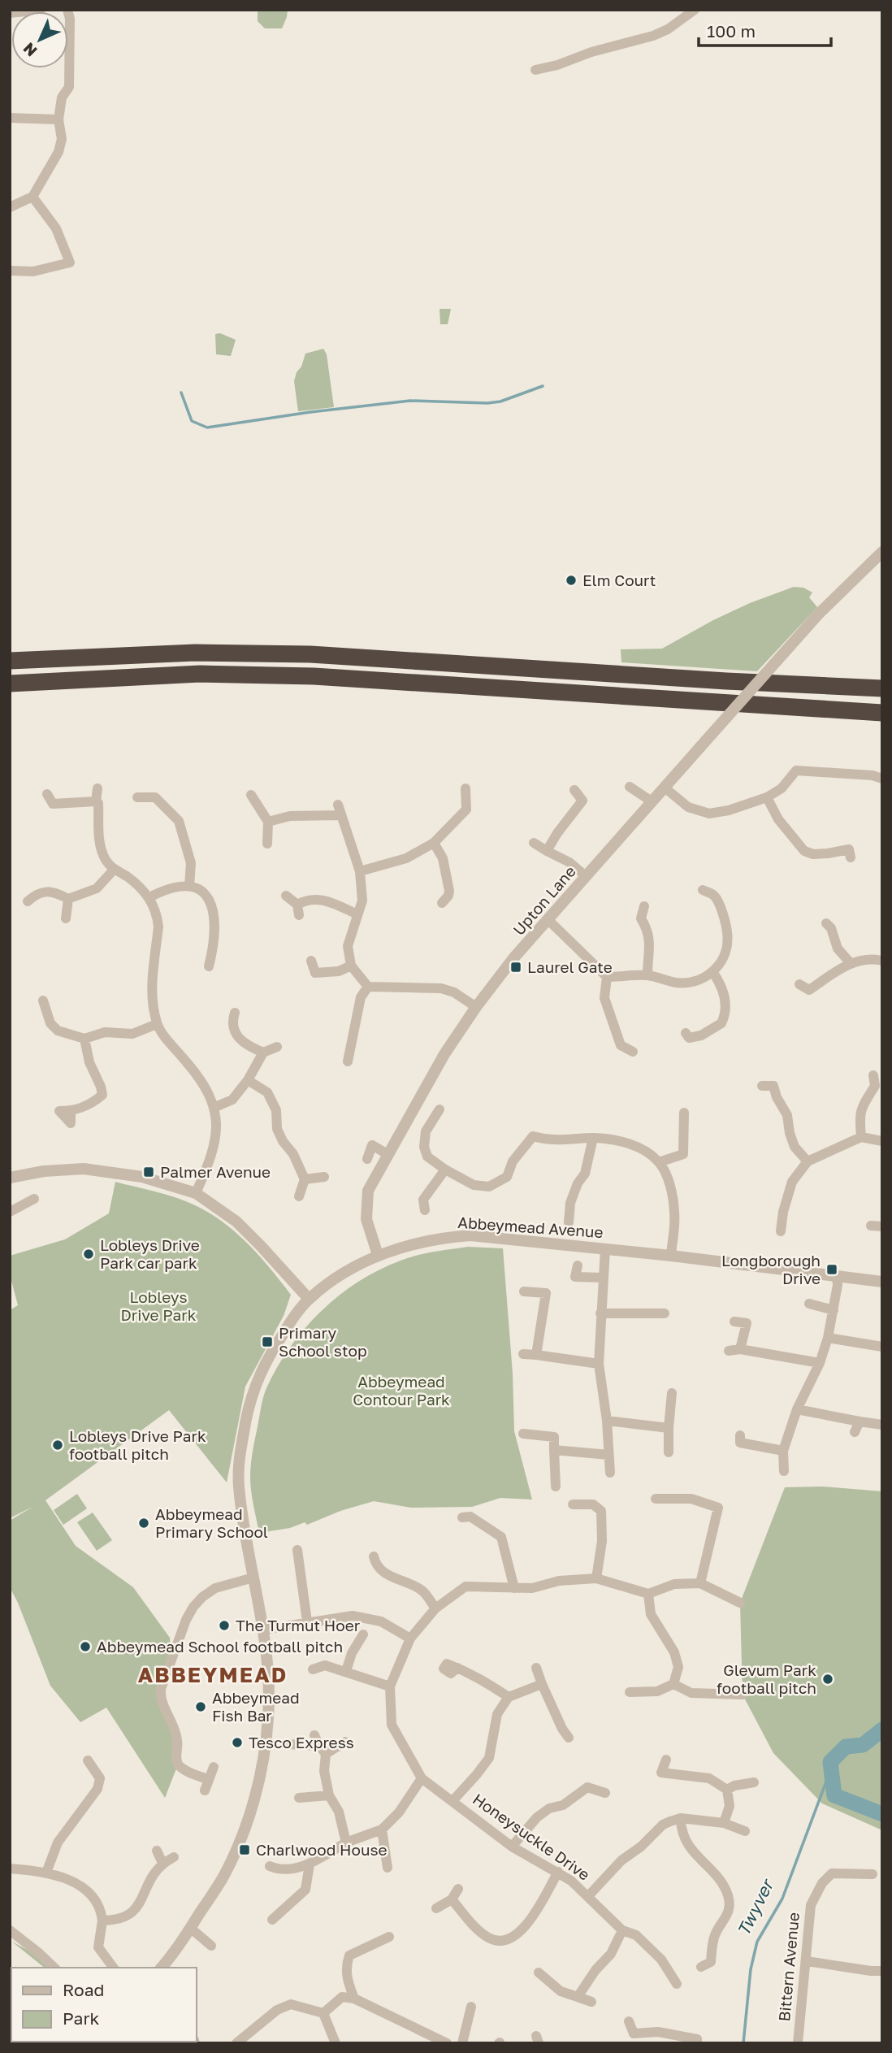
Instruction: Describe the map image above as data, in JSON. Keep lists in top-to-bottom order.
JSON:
{
  "streets": {
    "street": [
      "Upton Lane",
      "Abbeymead Avenue",
      "Honeysuckle Drive",
      "Bittern Avenue"
    ]
  },
  "crossings": [
    ["Upton Lane", "Abbeymead Avenue"]
  ],
  "districts": ["ABBEYMEAD"],
  "water": ["Twyver"],
  "parks": ["Lobleys Drive Park", "Abbeymead Contour Park"],
  "places": {
    "other": [
      "Elm Court",
      "Lobleys Drive Park car park",
      "Lobleys Drive Park football pitch",
      "Abbeymead Primary School",
      "The Turmut Hoer",
      "Abbeymead School football pitch",
      "Glevum Park football pitch",
      "Abbeymead Fish Bar",
      "Tesco Express"
    ],
    "transit": [
      "Laurel Gate",
      "Palmer Avenue",
      "Longborough Drive",
      "Primary School stop",
      "Charlwood House"
    ]
  },
  "legend": ["Road", "Park"],
  "scale_bar": "100 m",
  "north": "bottom left"
}
